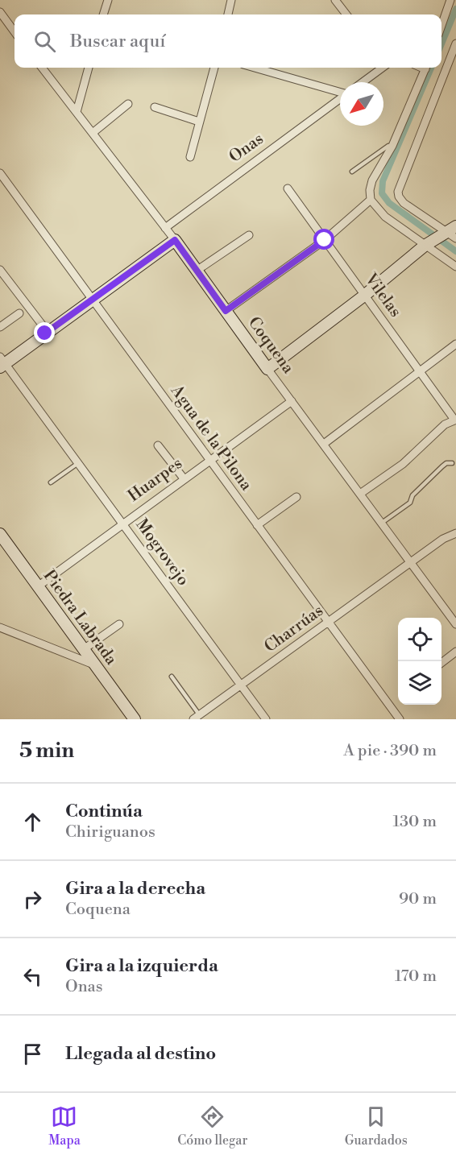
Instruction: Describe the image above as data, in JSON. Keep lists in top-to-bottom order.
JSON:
{
  "streets": {
    "main road": ["Coquena", "Piedra Labrada"],
    "street": [
      "Onas",
      "Vilelas",
      "Agua de la Pilona",
      "Huarpes",
      "Mogrovejo",
      "Charrúas"
    ]
  },
  "crossings": [
    ["Onas", "Coquena"],
    ["Coquena", "Huarpes"],
    ["Coquena", "Charrúas"],
    ["Agua de la Pilona", "Huarpes"],
    ["Agua de la Pilona", "Charrúas"],
    ["Huarpes", "Mogrovejo"],
    ["Huarpes", "Piedra Labrada"],
    ["Mogrovejo", "Charrúas"]
  ],
  "north": "bottom left",
  "page": {
    "search": "Buscar aquí",
    "heading": ["5 min", "A pie · 390 m"],
    "list": [
      ["Continúa", "Chiriguanos", "130 m"],
      ["Gira a la derecha", "Coquena", "90 m"],
      ["Gira a la izquierda", "Onas", "170 m"],
      "Llegada al destino"
    ],
    "nav": ["Mapa", "Cómo llegar", "Guardados"]
  }
}
